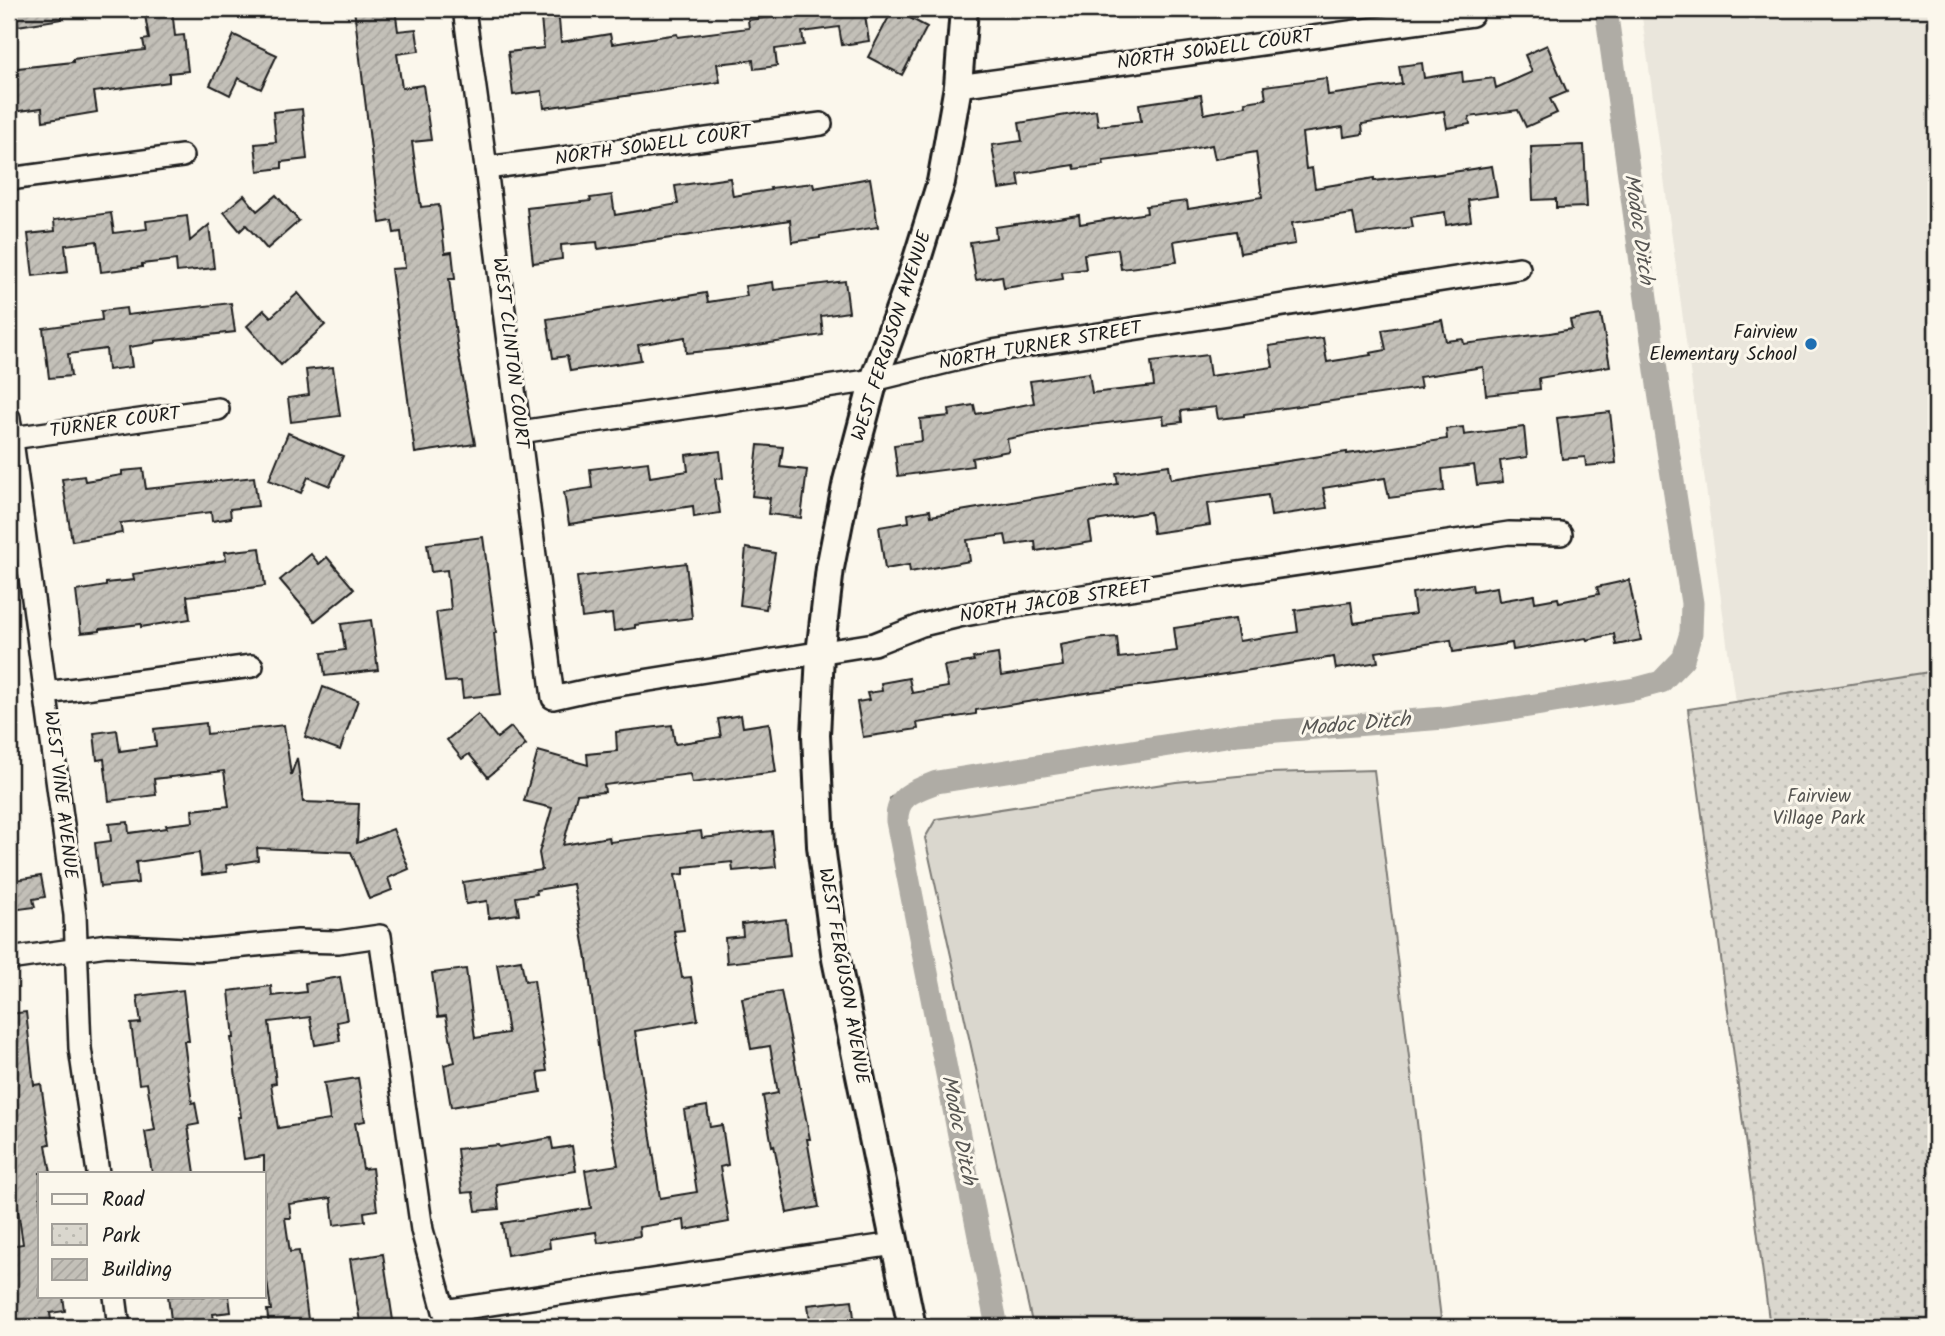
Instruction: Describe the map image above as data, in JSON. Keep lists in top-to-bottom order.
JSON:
{
  "streets": {
    "street": [
      "NORTH SOWELL COURT",
      "WEST FERGUSON AVENUE",
      "NORTH TURNER STREET",
      "WEST CLINTON COURT",
      "TURNER COURT",
      "NORTH JACOB STREET",
      "WEST VINE AVENUE"
    ]
  },
  "crossings": [
    ["NORTH SOWELL COURT", "WEST FERGUSON AVENUE"],
    ["NORTH SOWELL COURT", "WEST CLINTON COURT"],
    ["WEST FERGUSON AVENUE", "NORTH TURNER STREET"],
    ["WEST FERGUSON AVENUE", "NORTH JACOB STREET"],
    ["NORTH TURNER STREET", "WEST CLINTON COURT"],
    ["WEST CLINTON COURT", "NORTH JACOB STREET"],
    ["TURNER COURT", "WEST VINE AVENUE"]
  ],
  "water": ["Modoc Ditch"],
  "parks": ["Fairview Village Park"],
  "places": ["Fairview Elementary School"],
  "legend": ["Road", "Park", "Building"]
}
